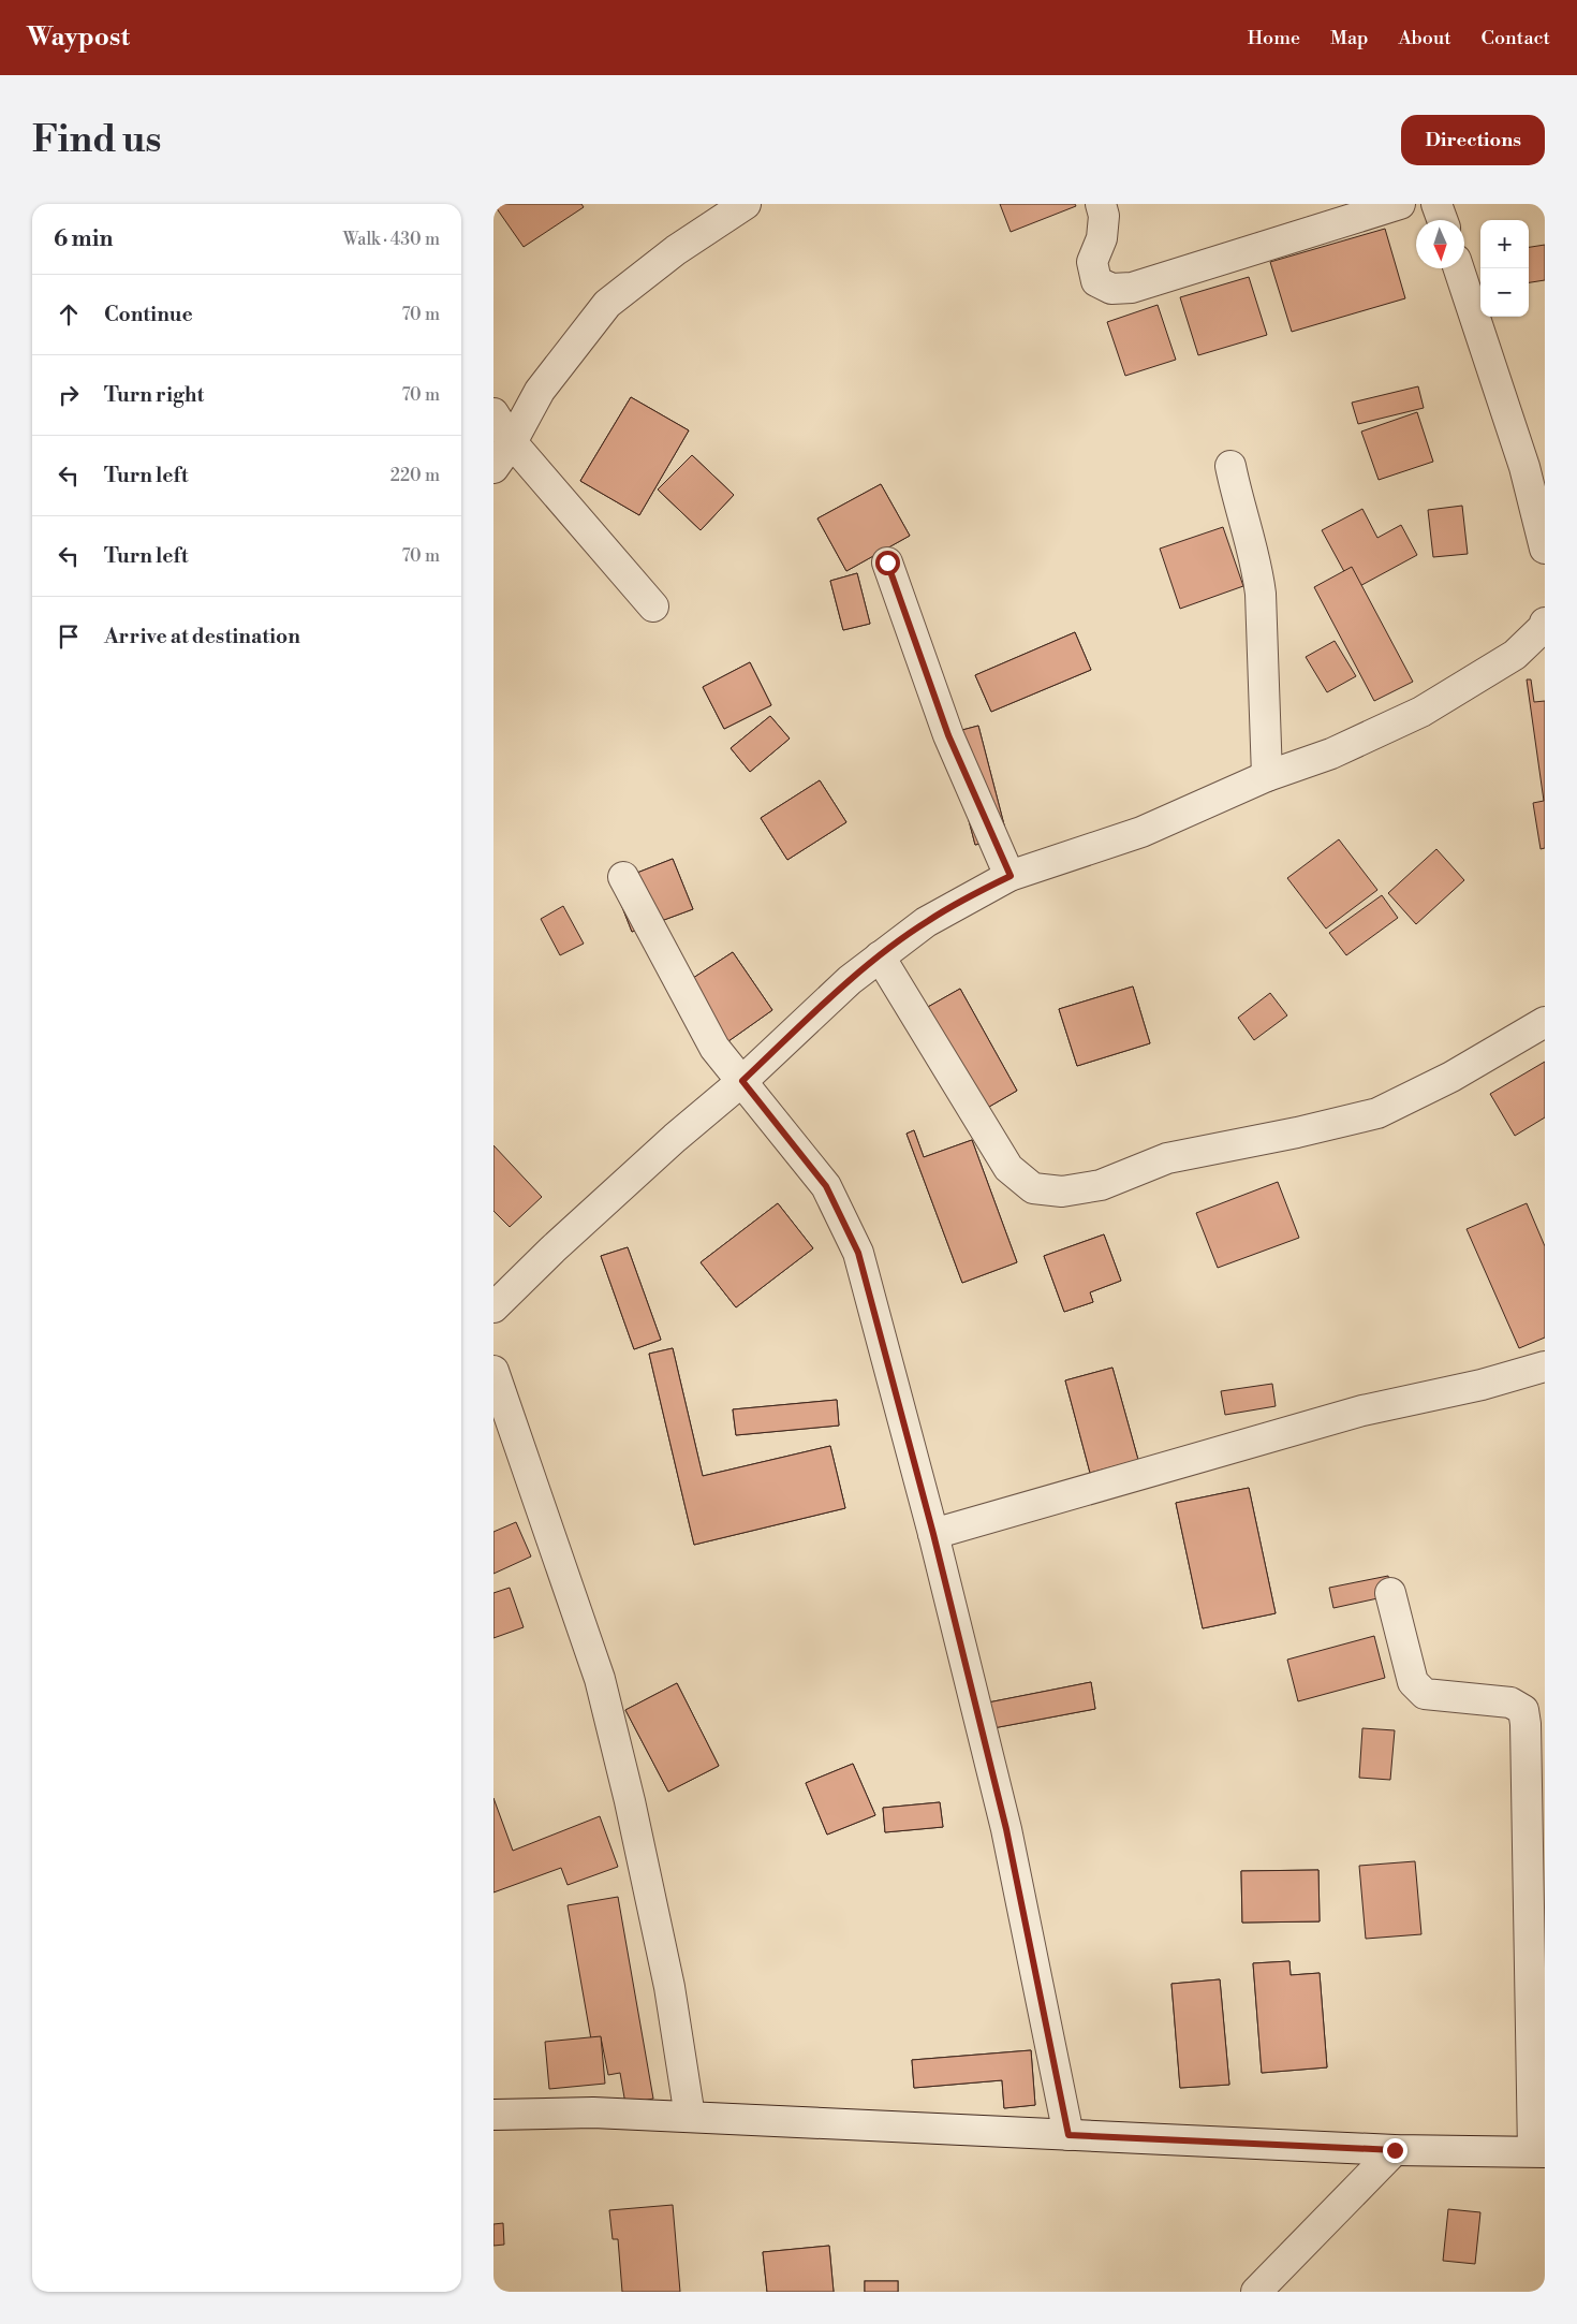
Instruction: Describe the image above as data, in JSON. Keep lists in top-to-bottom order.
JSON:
{
  "north": "bottom",
  "page": {
    "header": "Waypost",
    "nav": [
      "Home",
      "Map",
      "About",
      "Contact"
    ],
    "buttons": "Directions",
    "title": "Find us",
    "heading": ["6 min", "Walk · 430 m"],
    "map_buttons": ["+", "−"],
    "list": [
      ["Continue", "70 m"],
      ["Turn right", "70 m"],
      ["Turn left", "220 m"],
      ["Turn left", "70 m"],
      "Arrive at destination"
    ]
  }
}
